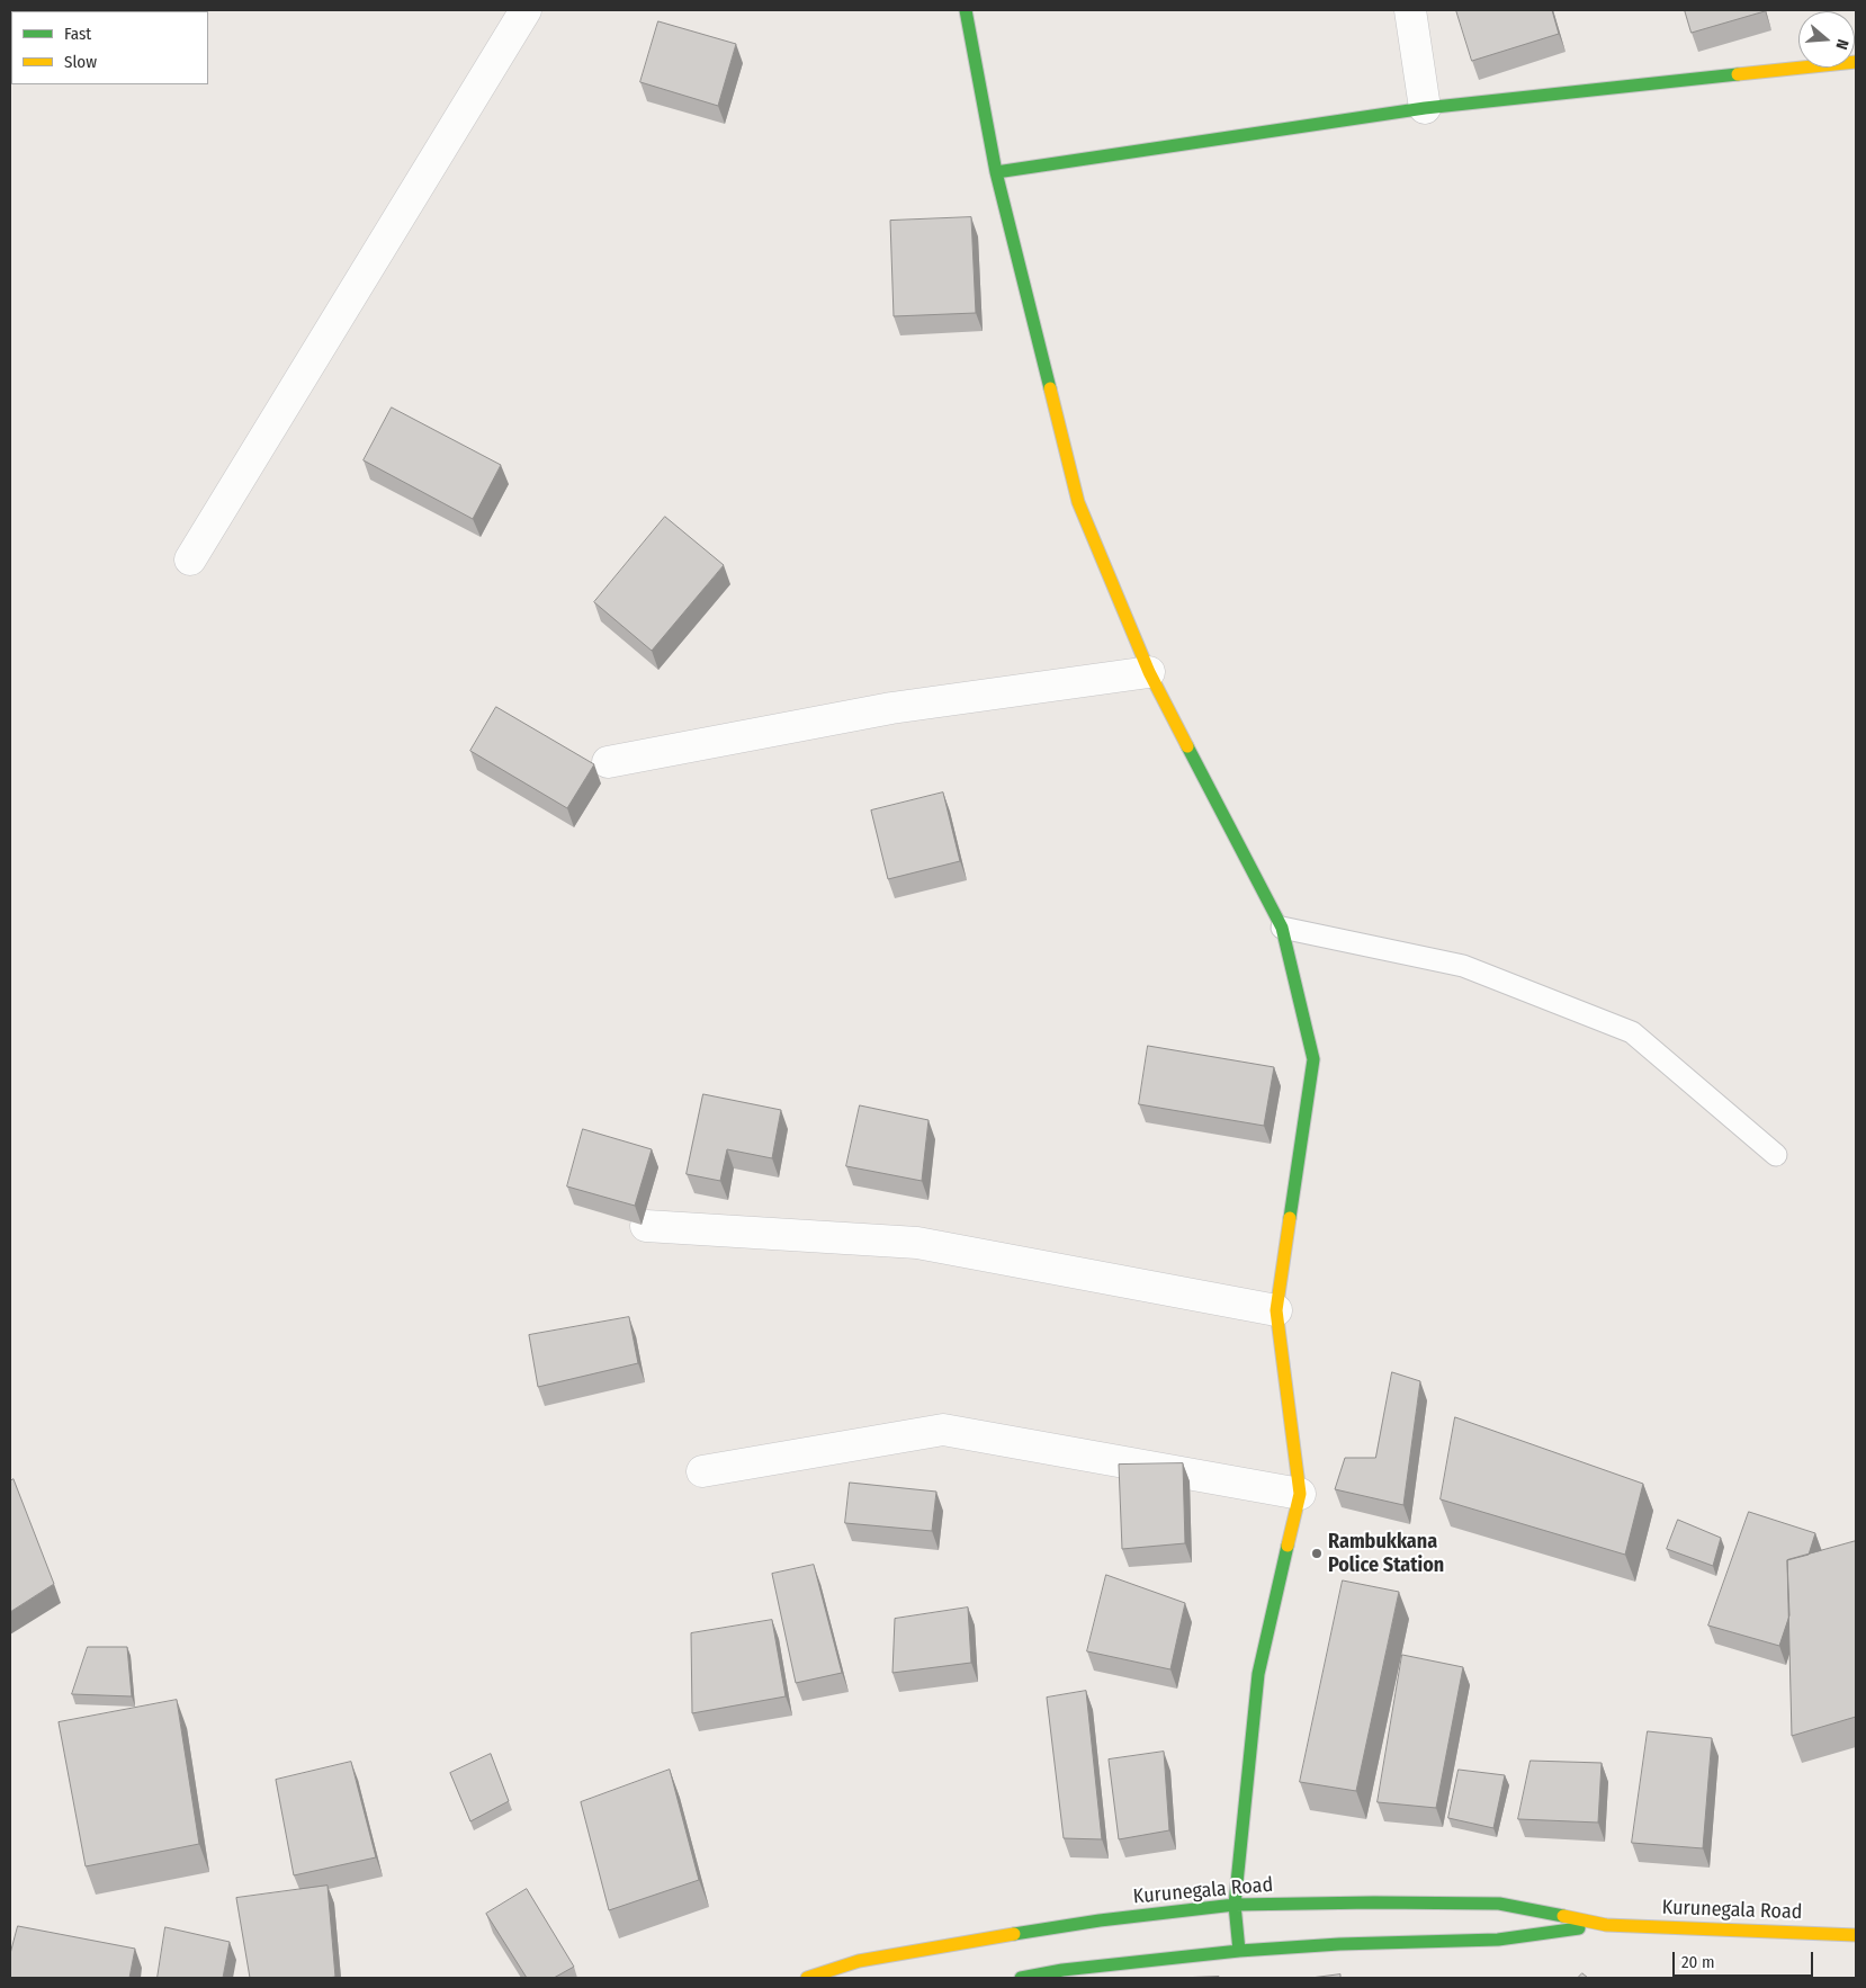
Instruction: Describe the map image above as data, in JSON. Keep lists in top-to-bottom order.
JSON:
{
  "streets": {
    "street": ["Kurunegala Road"]
  },
  "places": ["Rambukkana Police Station"],
  "legend": ["Fast", "Slow"],
  "scale_bar": "20 m",
  "north": "right"
}
